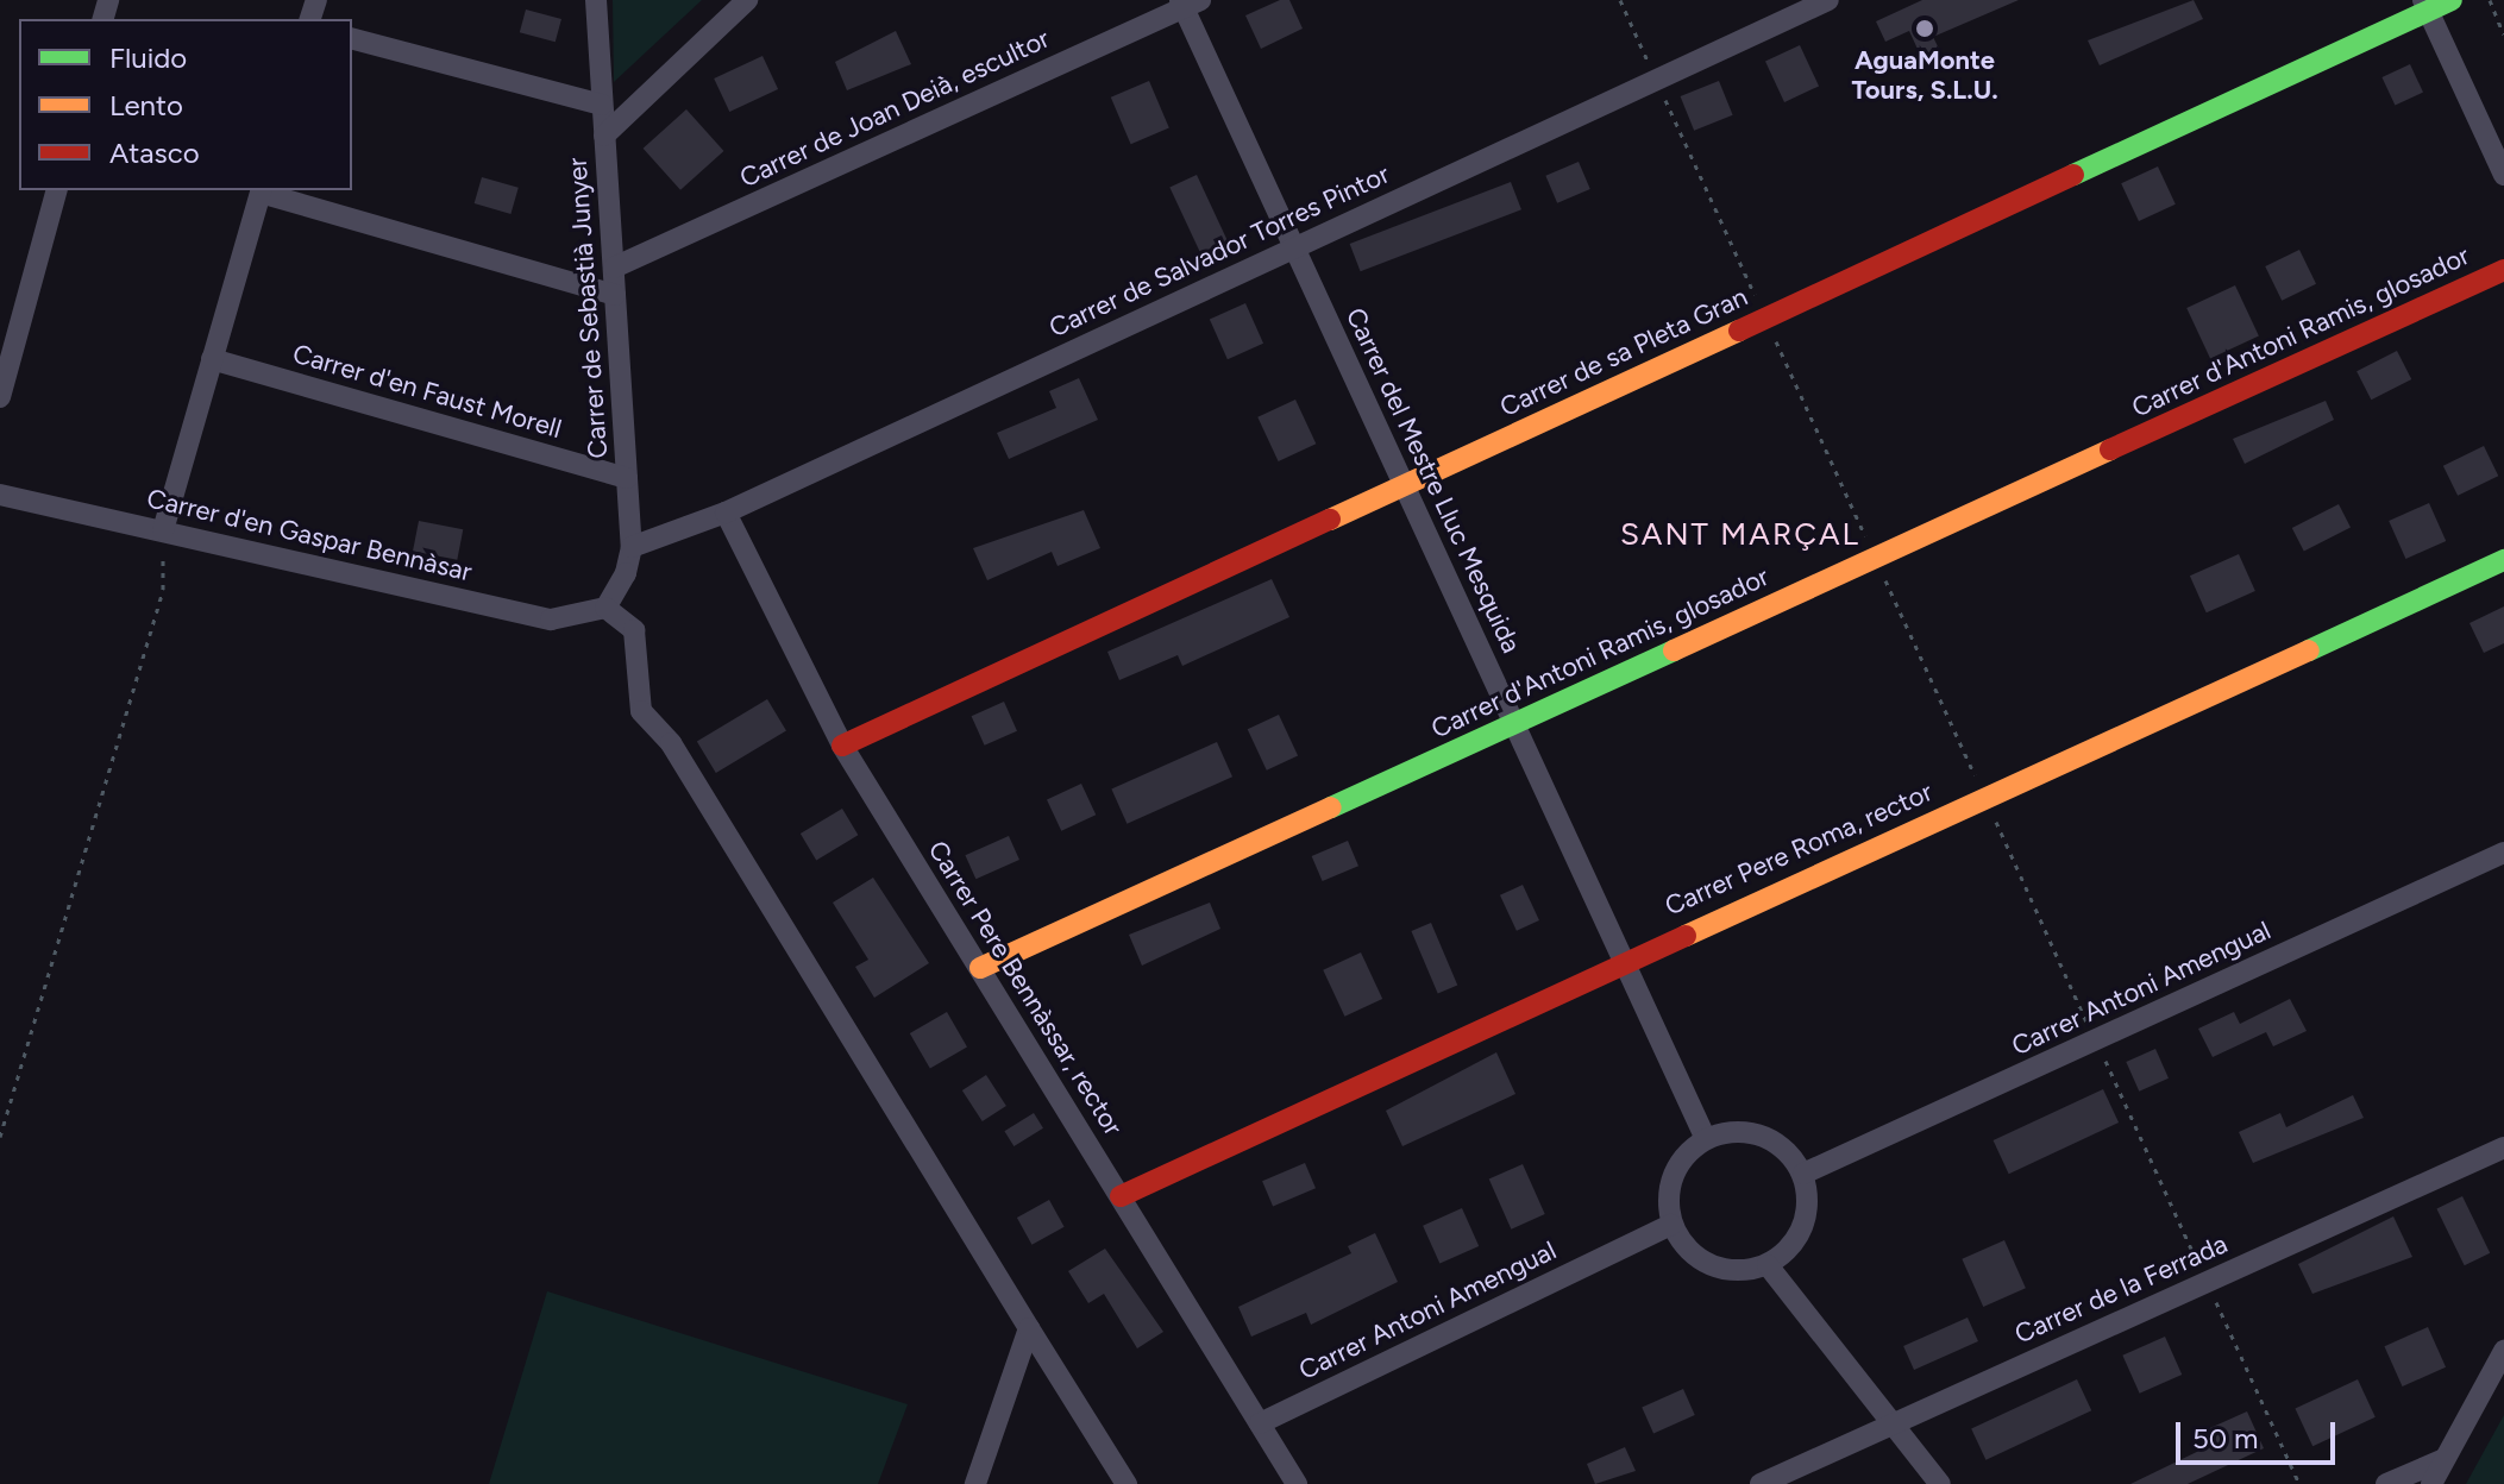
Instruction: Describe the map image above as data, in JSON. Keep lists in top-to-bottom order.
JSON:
{
  "streets": {
    "street": [
      "Carrer de Joan Deià, escultor",
      "Carrer de Salvador Torres Pintor",
      "Carrer de Sebastià Junyer",
      "Carrer d'Antoni Ramis, glosador",
      "Carrer de sa Pleta Gran",
      "Carrer d'en Faust Morell",
      "Carrer del Mestre Lluc Mesquida",
      "Carrer d'en Gaspar Bennàsar",
      "Carrer Pere Roma, rector",
      "Carrer Pere Bennàssar, rector",
      "Carrer Antoni Amengual",
      "Carrer de la Ferrada"
    ]
  },
  "crossings": [
    ["Carrer de Joan Deià, escultor", "Carrer de Sebastià Junyer"],
    ["Carrer de Joan Deià, escultor", "Carrer del Mestre Lluc Mesquida"],
    ["Carrer de Salvador Torres Pintor", "Carrer de Sebastià Junyer"],
    ["Carrer de Salvador Torres Pintor", "Carrer del Mestre Lluc Mesquida"],
    ["Carrer de Salvador Torres Pintor", "Carrer Pere Bennàssar, rector"],
    ["Carrer de Sebastià Junyer", "Carrer d'en Faust Morell"],
    ["Carrer de Sebastià Junyer", "Carrer d'en Gaspar Bennàsar"],
    ["Carrer d'Antoni Ramis, glosador", "Carrer del Mestre Lluc Mesquida"],
    ["Carrer d'Antoni Ramis, glosador", "Carrer Pere Bennàssar, rector"],
    ["Carrer de sa Pleta Gran", "Carrer del Mestre Lluc Mesquida"],
    ["Carrer de sa Pleta Gran", "Carrer Pere Bennàssar, rector"],
    ["Carrer del Mestre Lluc Mesquida", "Carrer Pere Roma, rector"],
    ["Carrer del Mestre Lluc Mesquida", "Carrer Antoni Amengual"],
    ["Carrer Pere Roma, rector", "Carrer Pere Bennàssar, rector"],
    ["Carrer Pere Bennàssar, rector", "Carrer Antoni Amengual"]
  ],
  "districts": ["SANT MARÇAL"],
  "places": ["AguaMonte Tours, S.L.U."],
  "legend": ["Fluido", "Lento", "Atasco"],
  "scale_bar": "50 m"
}
